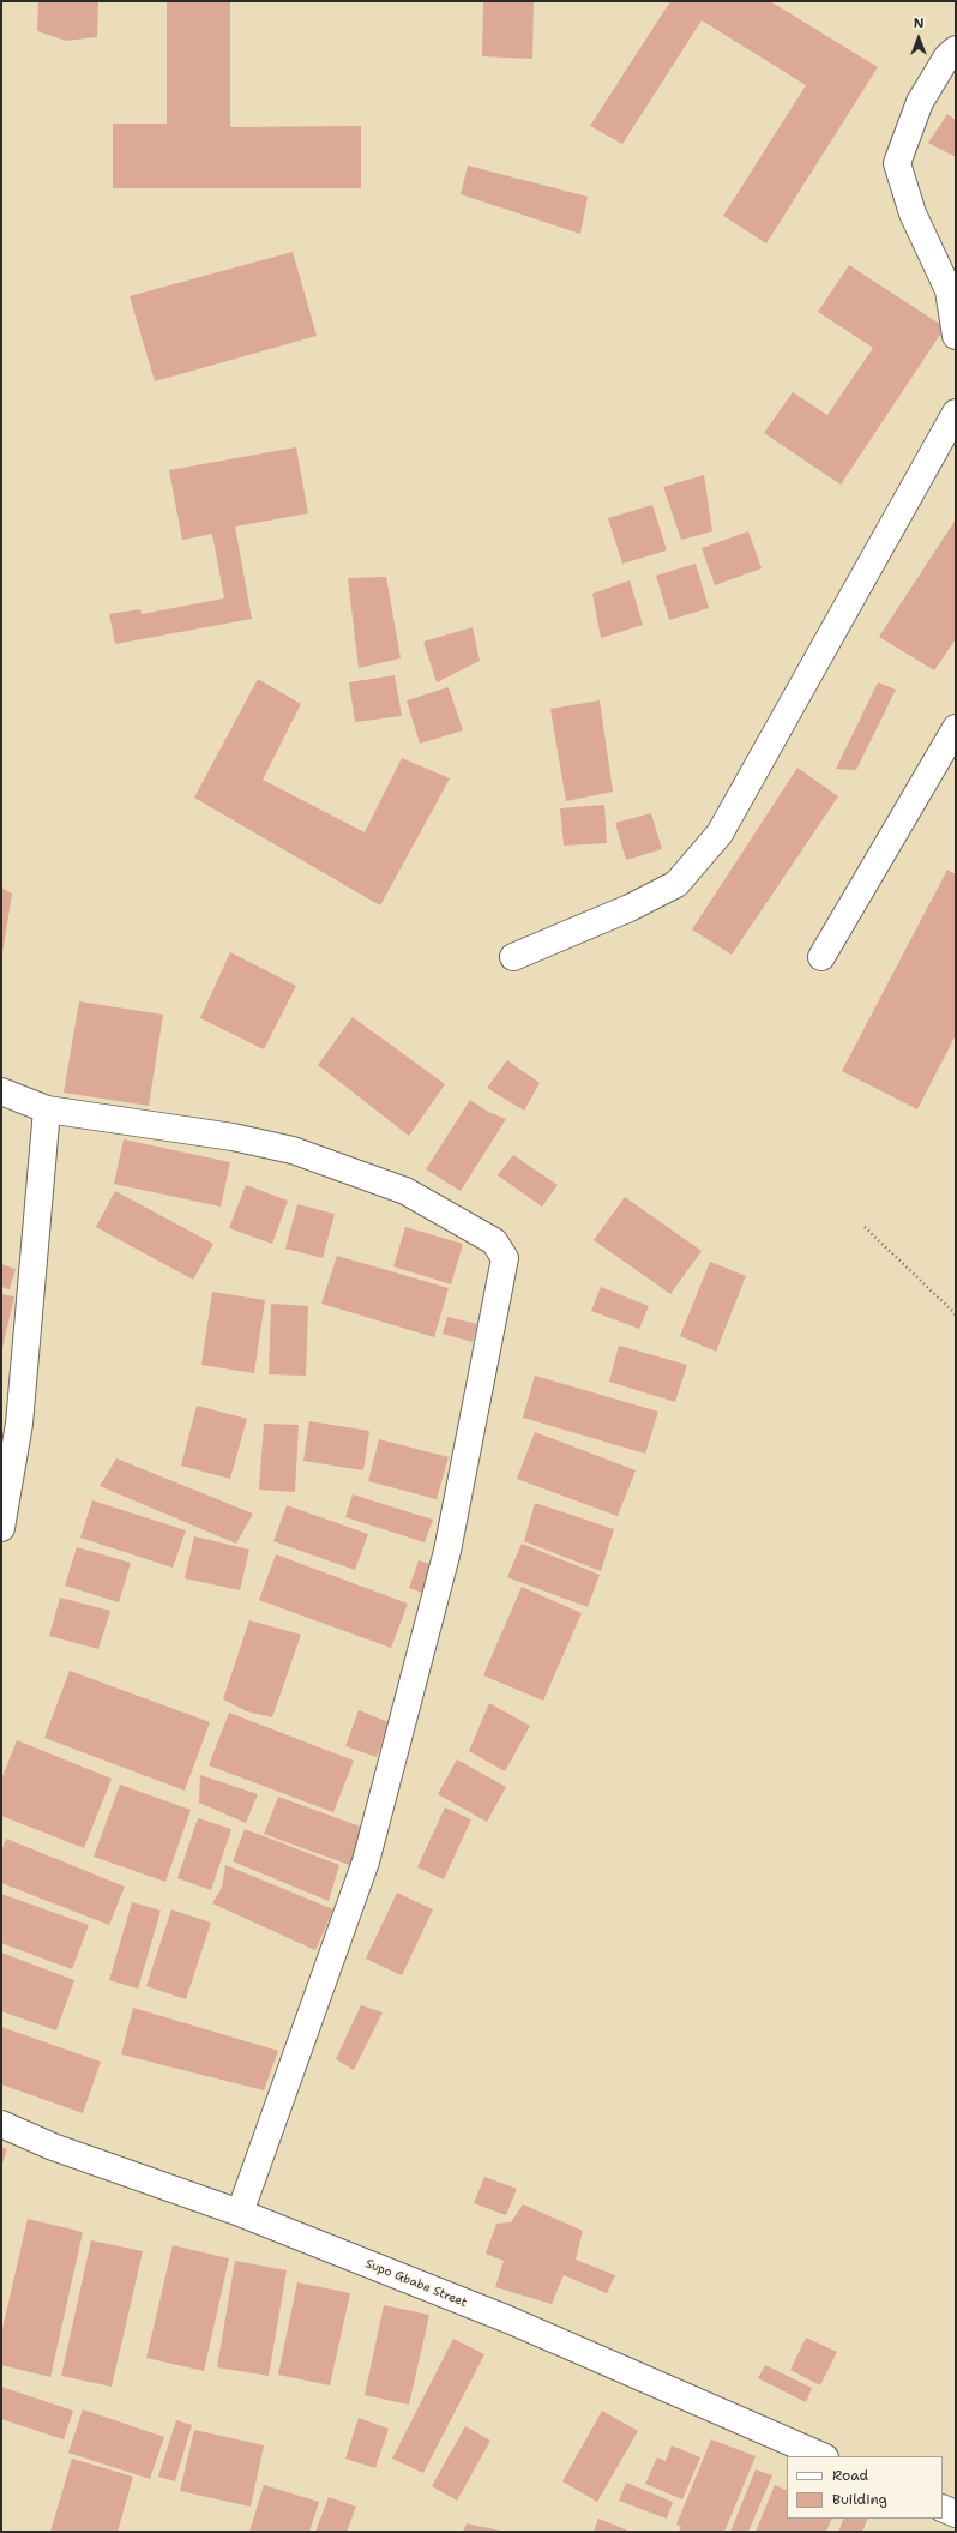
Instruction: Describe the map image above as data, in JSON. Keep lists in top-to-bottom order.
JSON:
{
  "streets": {
    "street": ["Supo Gbabe Street"]
  },
  "legend": ["Road", "Building"],
  "north": "top"
}
